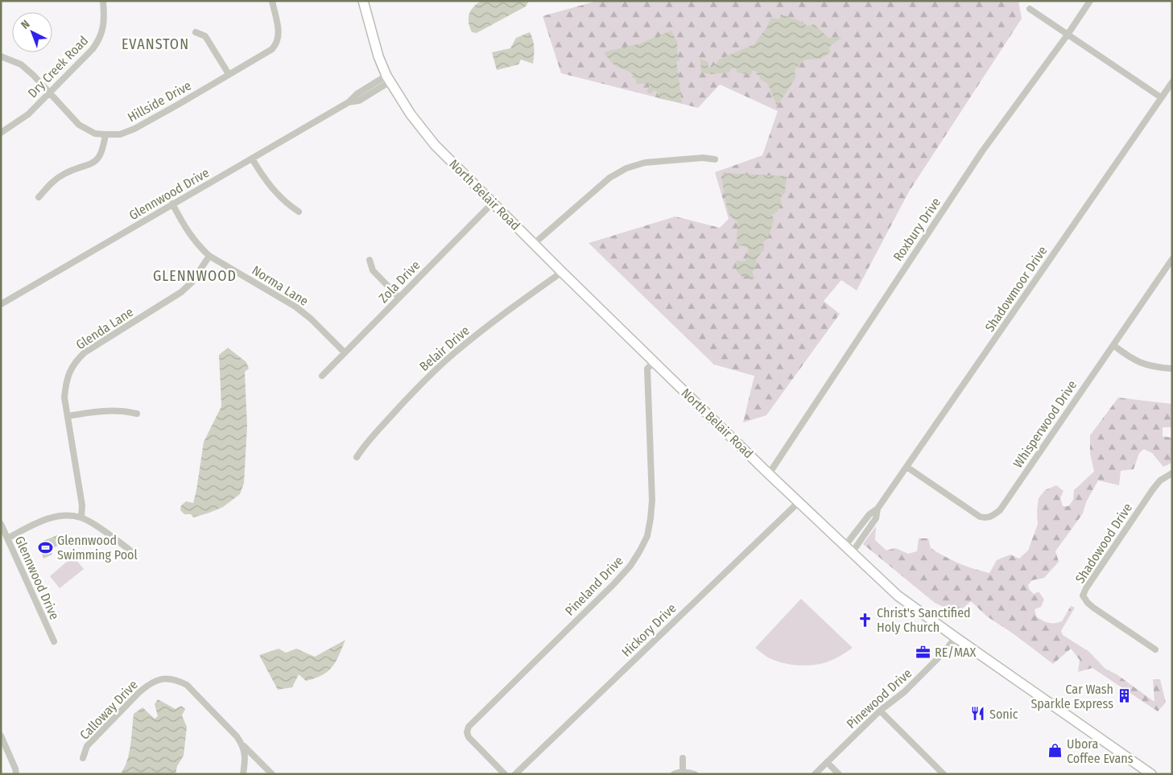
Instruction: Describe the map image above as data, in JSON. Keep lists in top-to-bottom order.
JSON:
{
  "streets": {
    "main road": ["North Belair Road"],
    "street": [
      "Dry Creek Road",
      "Hillside Drive",
      "Glennwood Drive",
      "Roxbury Drive",
      "Zola Drive",
      "Norma Lane",
      "Shadowmoor Drive",
      "Glenda Lane",
      "Belair Drive",
      "Whisperwood Drive",
      "Shadowood Drive",
      "Pineland Drive",
      "Hickory Drive",
      "Pinewood Drive",
      "Calloway Drive"
    ]
  },
  "crossings": [
    ["Dry Creek Road", "Hillside Drive"],
    ["Glennwood Drive", "North Belair Road"],
    ["Glennwood Drive", "Norma Lane"],
    ["North Belair Road", "Roxbury Drive"],
    ["North Belair Road", "Zola Drive"],
    ["North Belair Road", "Shadowmoor Drive"],
    ["North Belair Road", "Belair Drive"],
    ["North Belair Road", "Pineland Drive"],
    ["North Belair Road", "Hickory Drive"],
    ["North Belair Road", "Pinewood Drive"],
    ["Zola Drive", "Norma Lane"],
    ["Norma Lane", "Glenda Lane"],
    ["Shadowmoor Drive", "Whisperwood Drive"]
  ],
  "districts": ["EVANSTON", "GLENNWOOD"],
  "places": {
    "sports": ["Glennwood Swimming Pool"],
    "church": ["Christ's Sanctified Holy Church"],
    "office": ["RE/MAX"],
    "building": ["Car Wash Sparkle Express"],
    "restaurant": ["Sonic"],
    "shop": ["Ubora Coffee Evans"]
  },
  "north": "top left"
}
